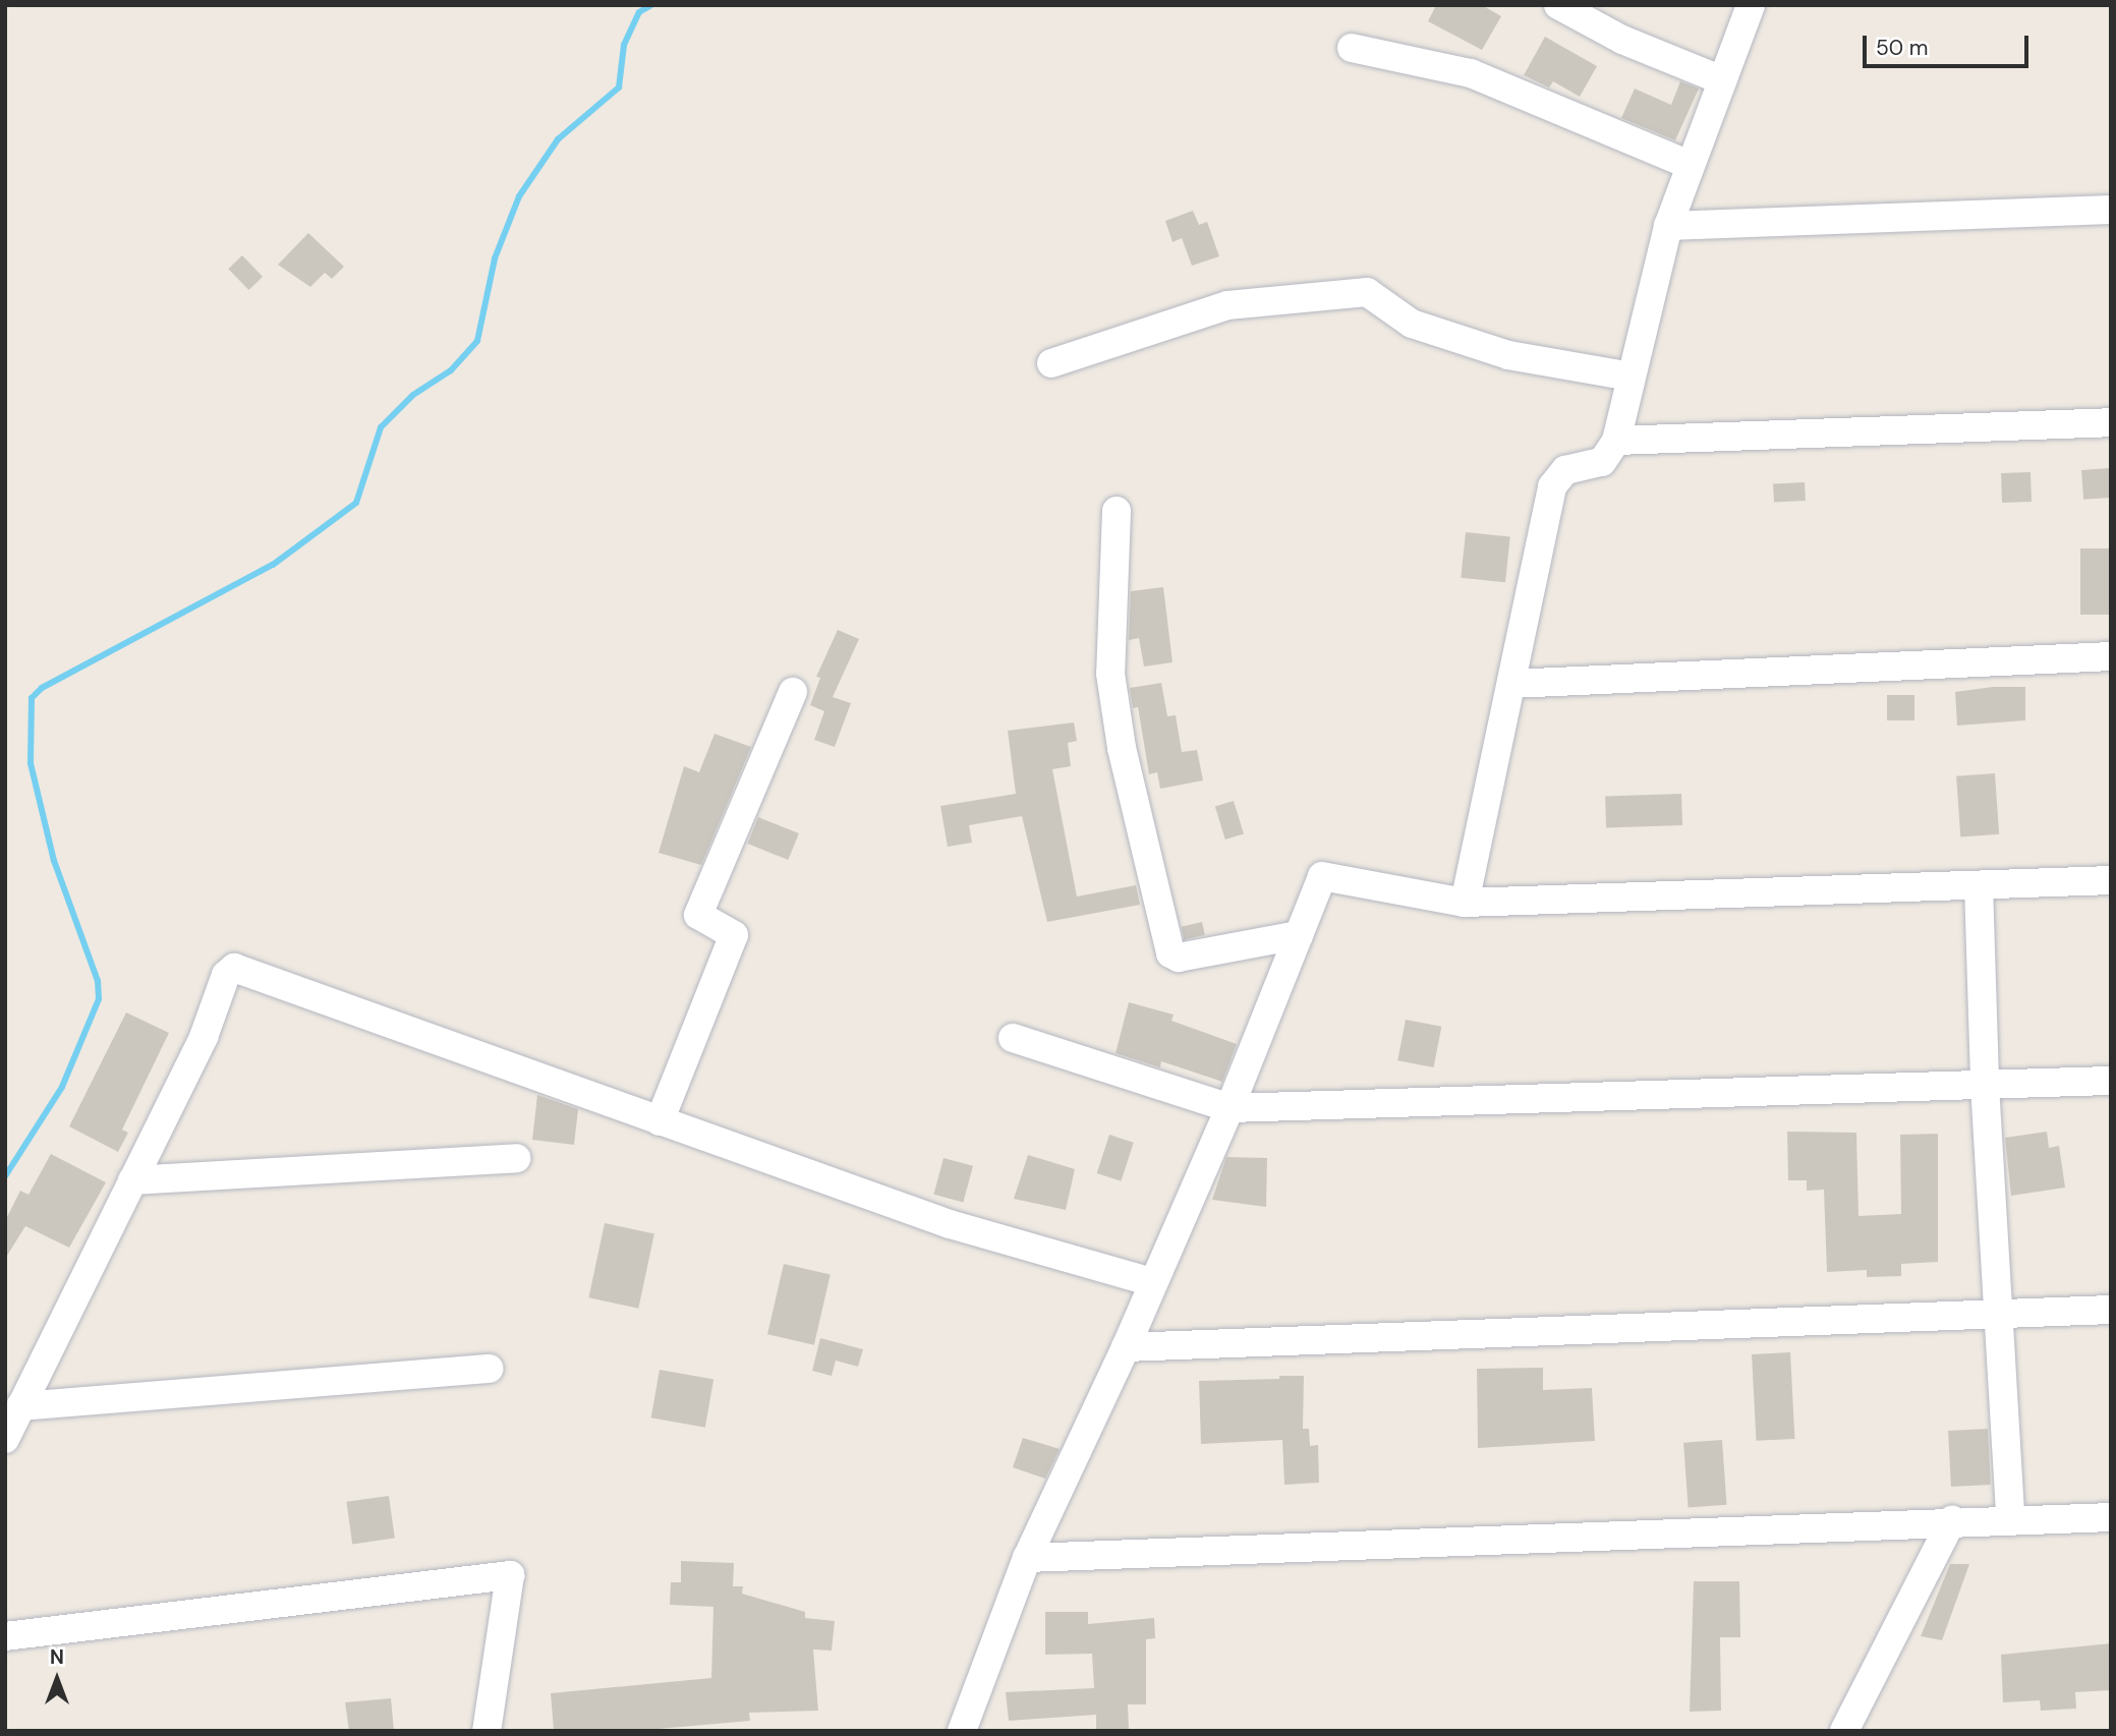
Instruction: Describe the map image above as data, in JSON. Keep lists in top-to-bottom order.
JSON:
{
  "scale_bar": "50 m",
  "north": "top"
}
